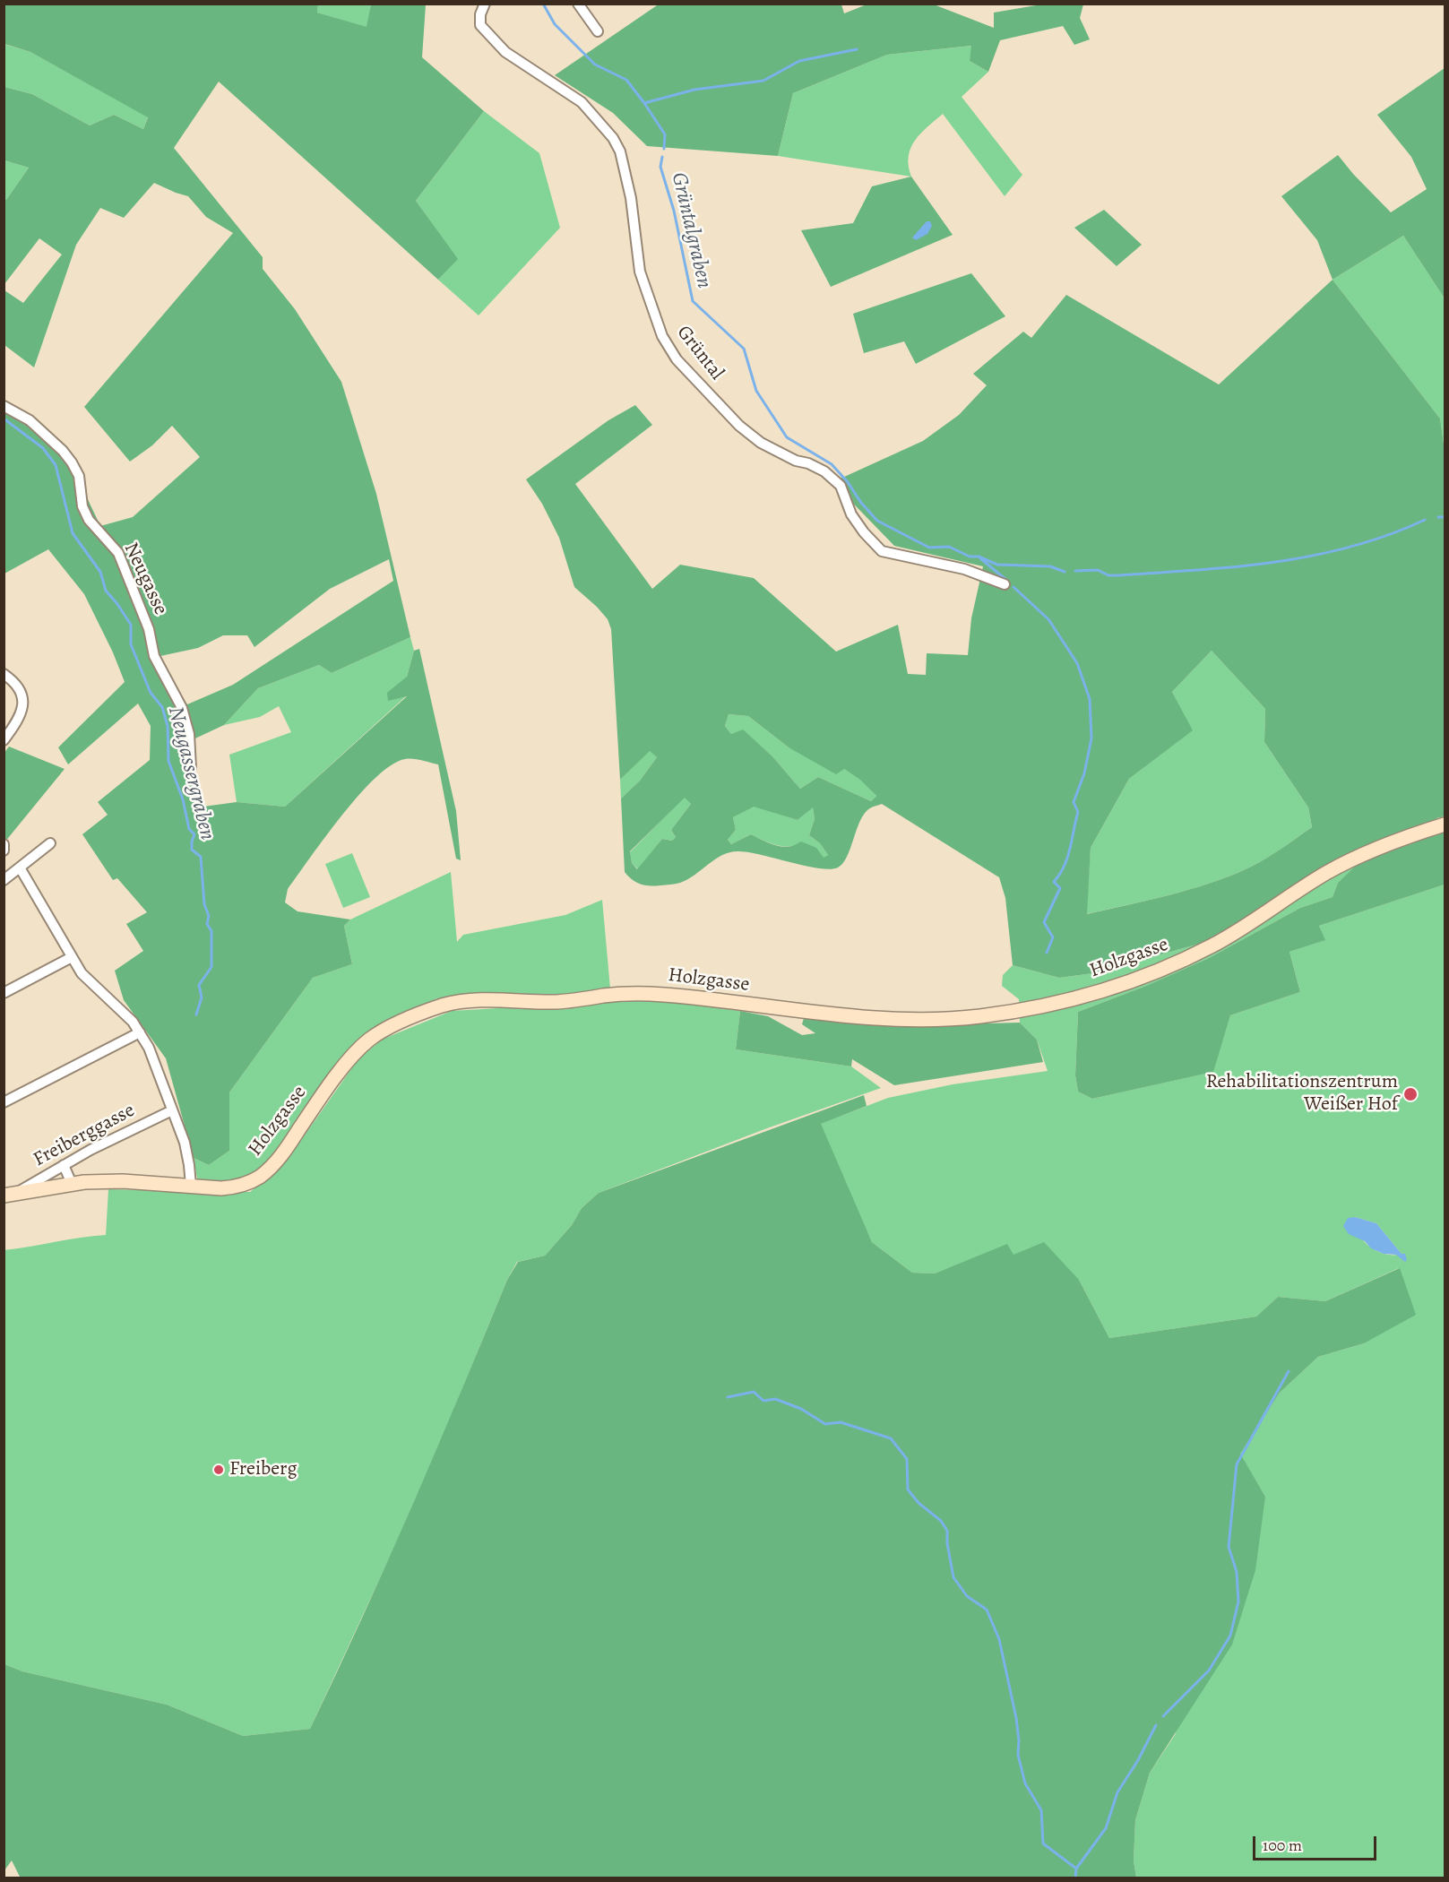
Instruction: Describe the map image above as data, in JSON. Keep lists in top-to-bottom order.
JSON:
{
  "streets": {
    "street": [
      "Grüntal",
      "Neugasse",
      "Holzgasse",
      "Freiberggasse"
    ]
  },
  "crossings": [
    ["Holzgasse", "Freiberggasse"]
  ],
  "water": ["Grüntalgraben", "Neugassergraben"],
  "places": ["Rehabilitationszentrum Weißer Hof", "Freiberg"],
  "scale_bar": "100 m"
}
